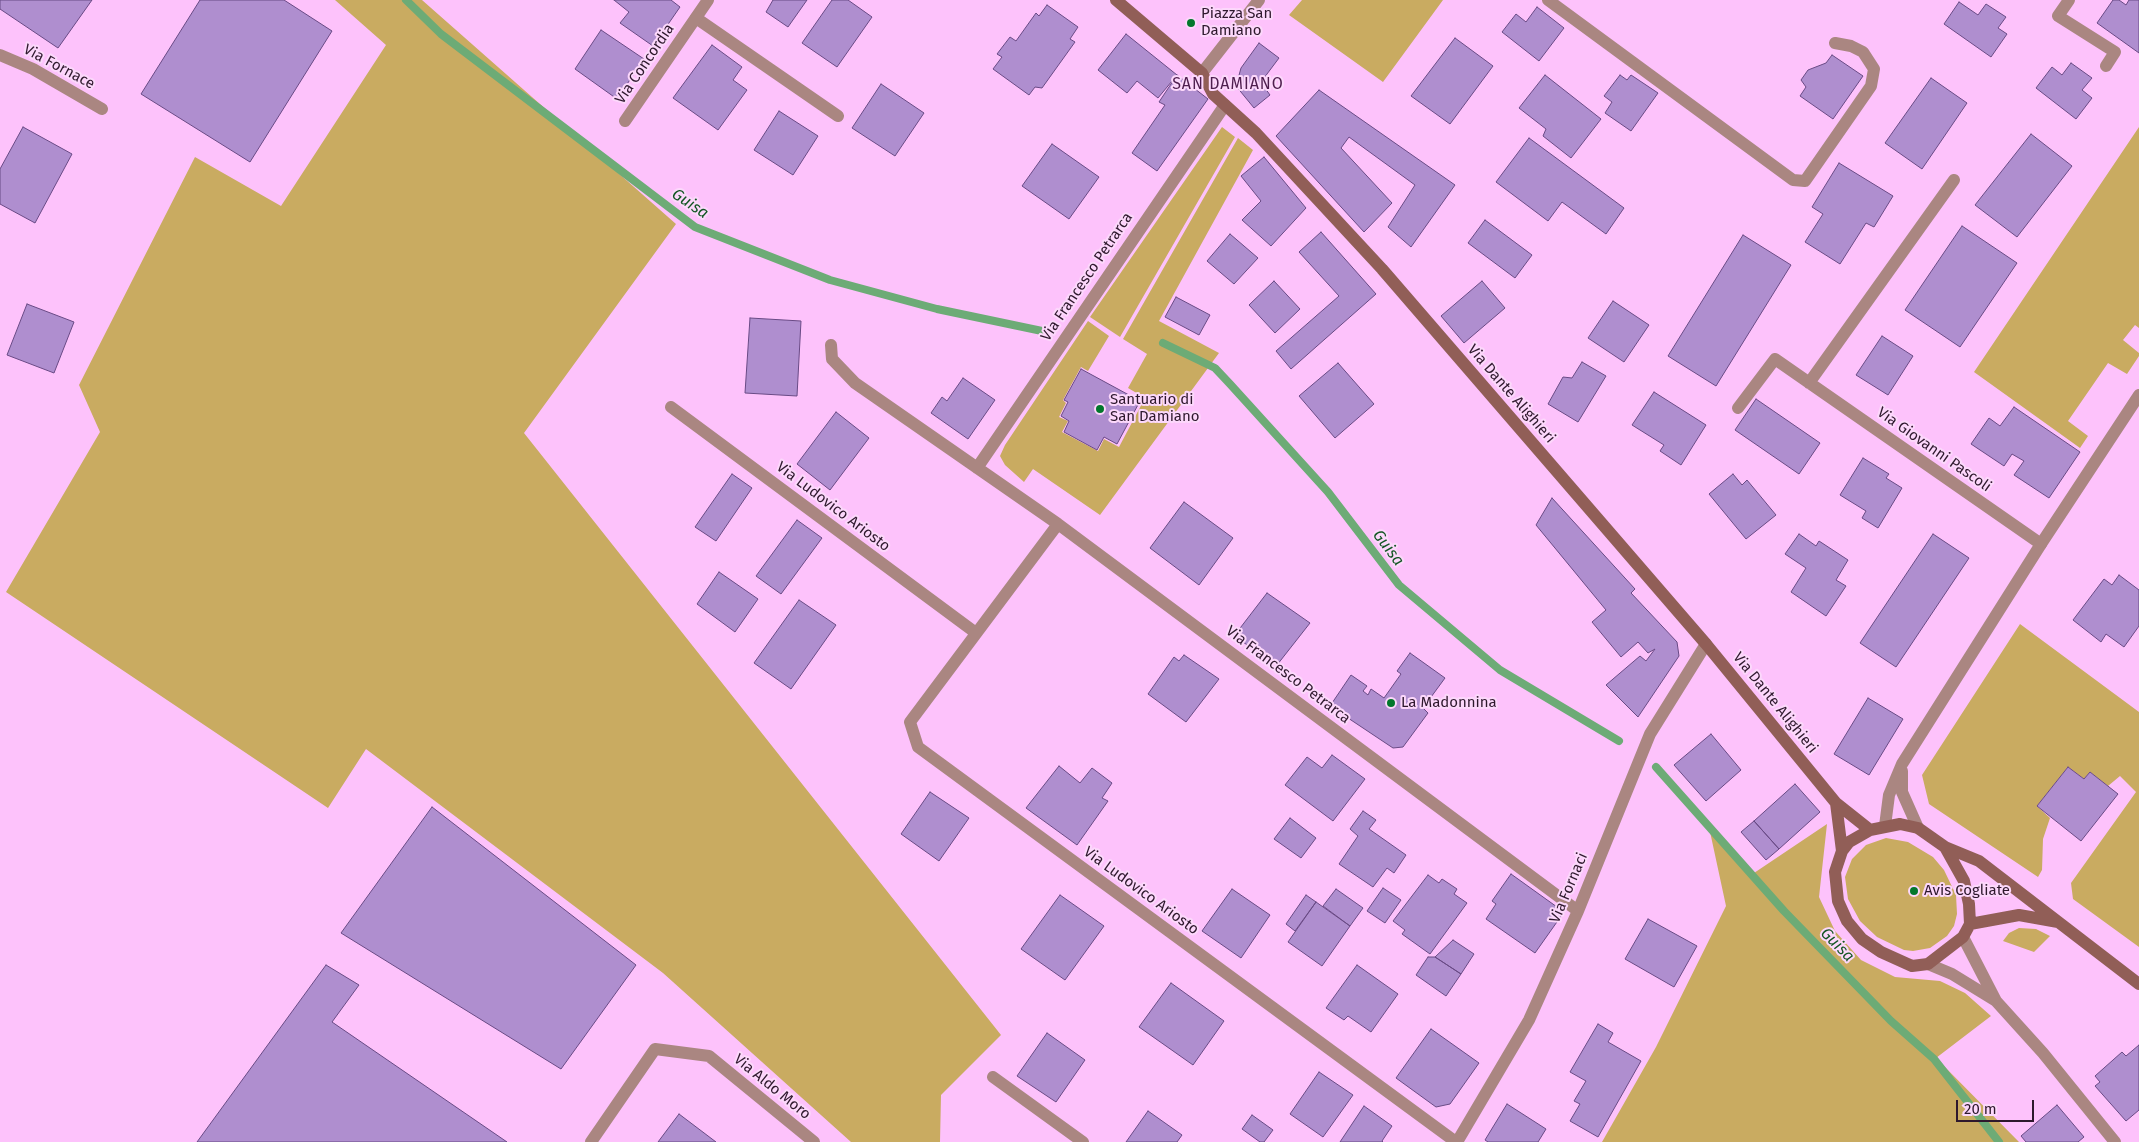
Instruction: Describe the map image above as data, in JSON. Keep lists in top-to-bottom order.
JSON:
{
  "streets": {
    "street": [
      "Via Concordia",
      "Via Fornace",
      "Via Francesco Petrarca",
      "Via Dante Alighieri",
      "Via Giovanni Pascoli",
      "Via Ludovico Ariosto",
      "Via Fornaci",
      "Via Aldo Moro"
    ]
  },
  "crossings": [
    ["Via Francesco Petrarca", "Via Dante Alighieri"],
    ["Via Francesco Petrarca", "Via Ludovico Ariosto"],
    ["Via Francesco Petrarca", "Via Fornaci"],
    ["Via Dante Alighieri", "Via Fornaci"],
    ["Via Ludovico Ariosto", "Via Fornaci"]
  ],
  "districts": ["SAN DAMIANO"],
  "water": ["Guisa"],
  "places": [
    "Piazza San Damiano",
    "Santuario di San Damiano",
    "La Madonnina",
    "Avis Cogliate"
  ],
  "scale_bar": "20 m"
}
